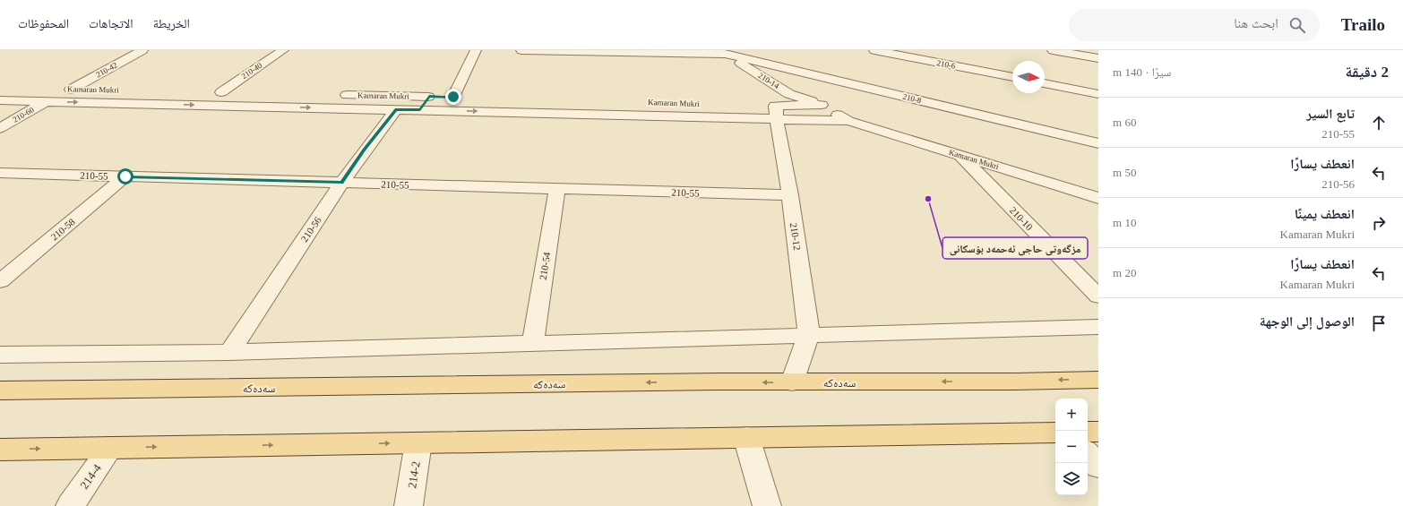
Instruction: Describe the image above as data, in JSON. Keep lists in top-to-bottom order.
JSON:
{
  "streets": {
    "main road": ["سەدەکە"],
    "street": [
      "210-6",
      "210-42",
      "210-40",
      "210-14",
      "Kamaran Mukri",
      "210-8",
      "210-60",
      "210-55",
      "210-10",
      "210-58",
      "210-56",
      "210-12",
      "210-54",
      "214-2",
      "214-4"
    ]
  },
  "crossings": [
    ["210-42", "Kamaran Mukri"],
    ["210-14", "Kamaran Mukri"],
    ["210-14", "210-8"],
    ["Kamaran Mukri", "210-60"],
    ["Kamaran Mukri", "210-10"],
    ["Kamaran Mukri", "210-56"],
    ["Kamaran Mukri", "210-12"],
    ["210-55", "210-58"],
    ["210-55", "210-56"],
    ["210-55", "210-12"],
    ["210-55", "210-54"],
    ["210-12", "سەدەکە"]
  ],
  "one_way": ["Kamaran Mukri"],
  "places": ["مزگەوتی حاجی ئەحمەد بۆسکانی"],
  "north": "right",
  "page": {
    "header": "Trailo",
    "search": "ابحث هنا",
    "nav": ["الخريطة", "الاتجاهات", "المحفوظات"],
    "heading": ["2 دقيقة", "سيرًا · 140 m"],
    "list": [
      ["تابع السير", "210-55", "60 m"],
      ["انعطف يسارًا", "210-56", "50 m"],
      ["انعطف يمينًا", "Kamaran Mukri", "10 m"],
      ["انعطف يسارًا", "Kamaran Mukri", "20 m"],
      "الوصول إلى الوجهة"
    ],
    "map_buttons": ["+", "−"]
  }
}
